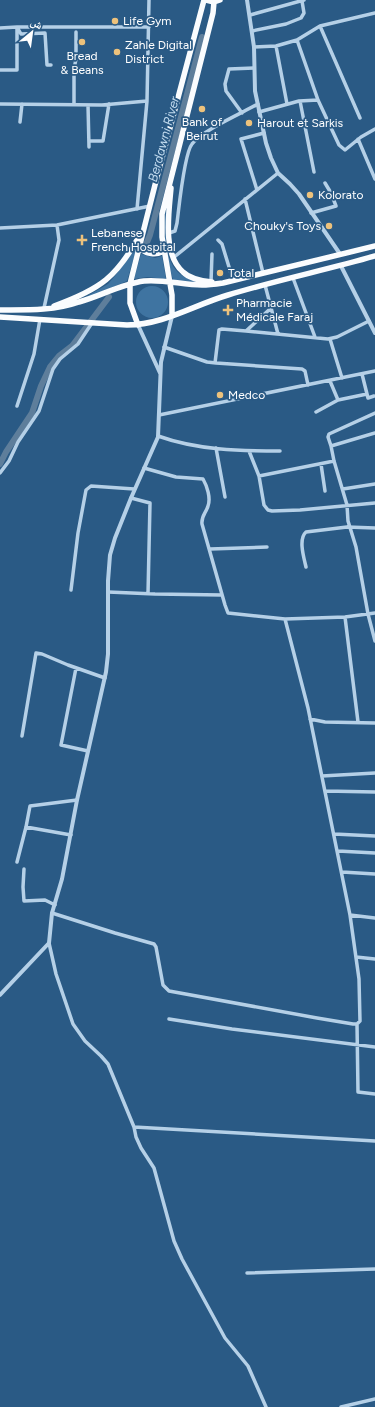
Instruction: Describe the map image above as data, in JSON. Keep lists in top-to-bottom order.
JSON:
{
  "water": ["Berdawni River"],
  "places": {
    "other": [
      "Life Gym",
      "Bread & Beans",
      "Zahle Digital District",
      "Bank of Beirut",
      "Harout et Sarkis",
      "Kolorato",
      "Chouky's Toys",
      "Total",
      "Medco"
    ],
    "health": ["Lebanese French Hospital", "Pharmacie Médicale Faraj"]
  },
  "north": "top right"
}
